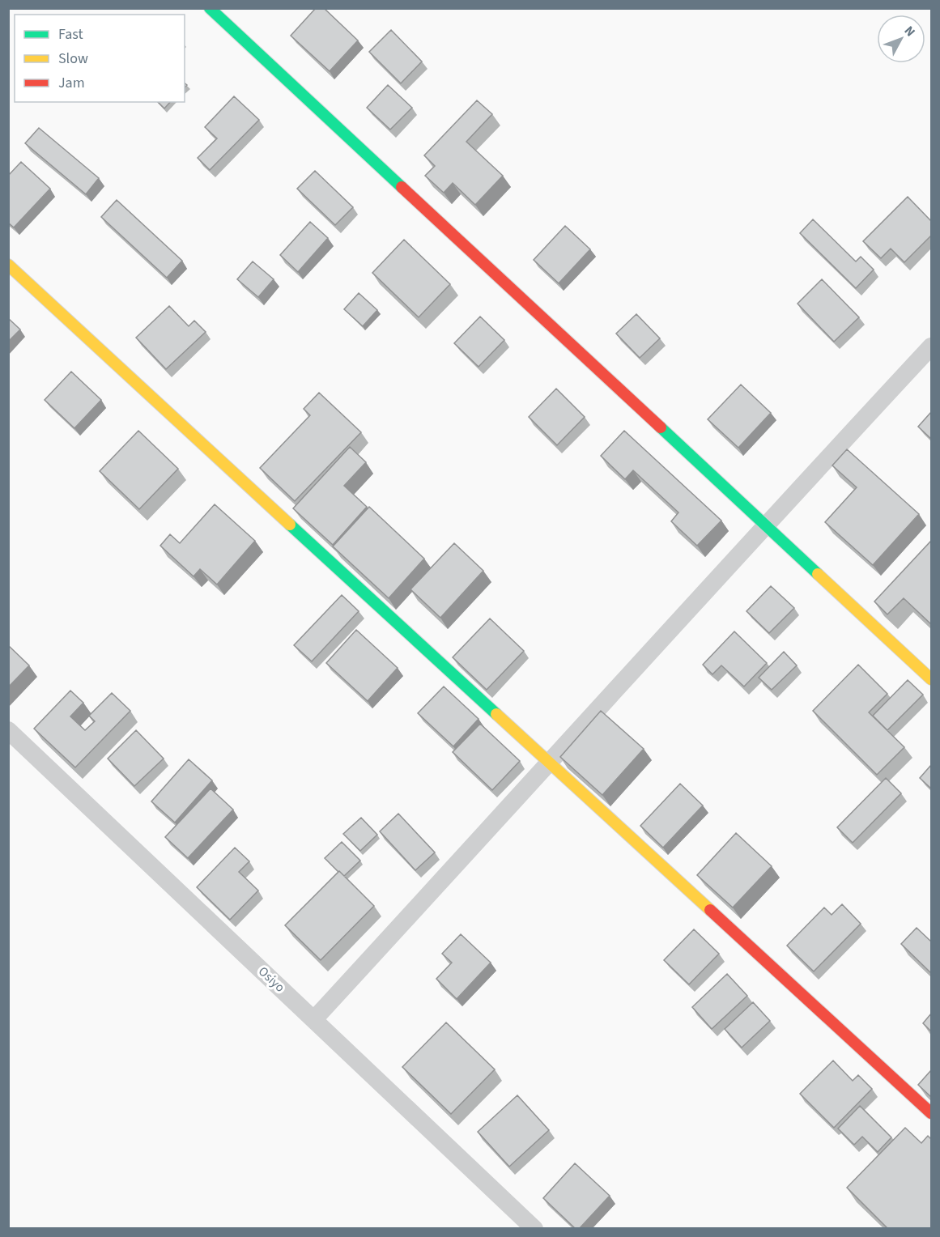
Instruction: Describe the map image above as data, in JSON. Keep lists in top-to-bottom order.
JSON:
{
  "streets": {
    "street": ["Osiyo"]
  },
  "legend": ["Fast", "Slow", "Jam"],
  "north": "top right"
}
